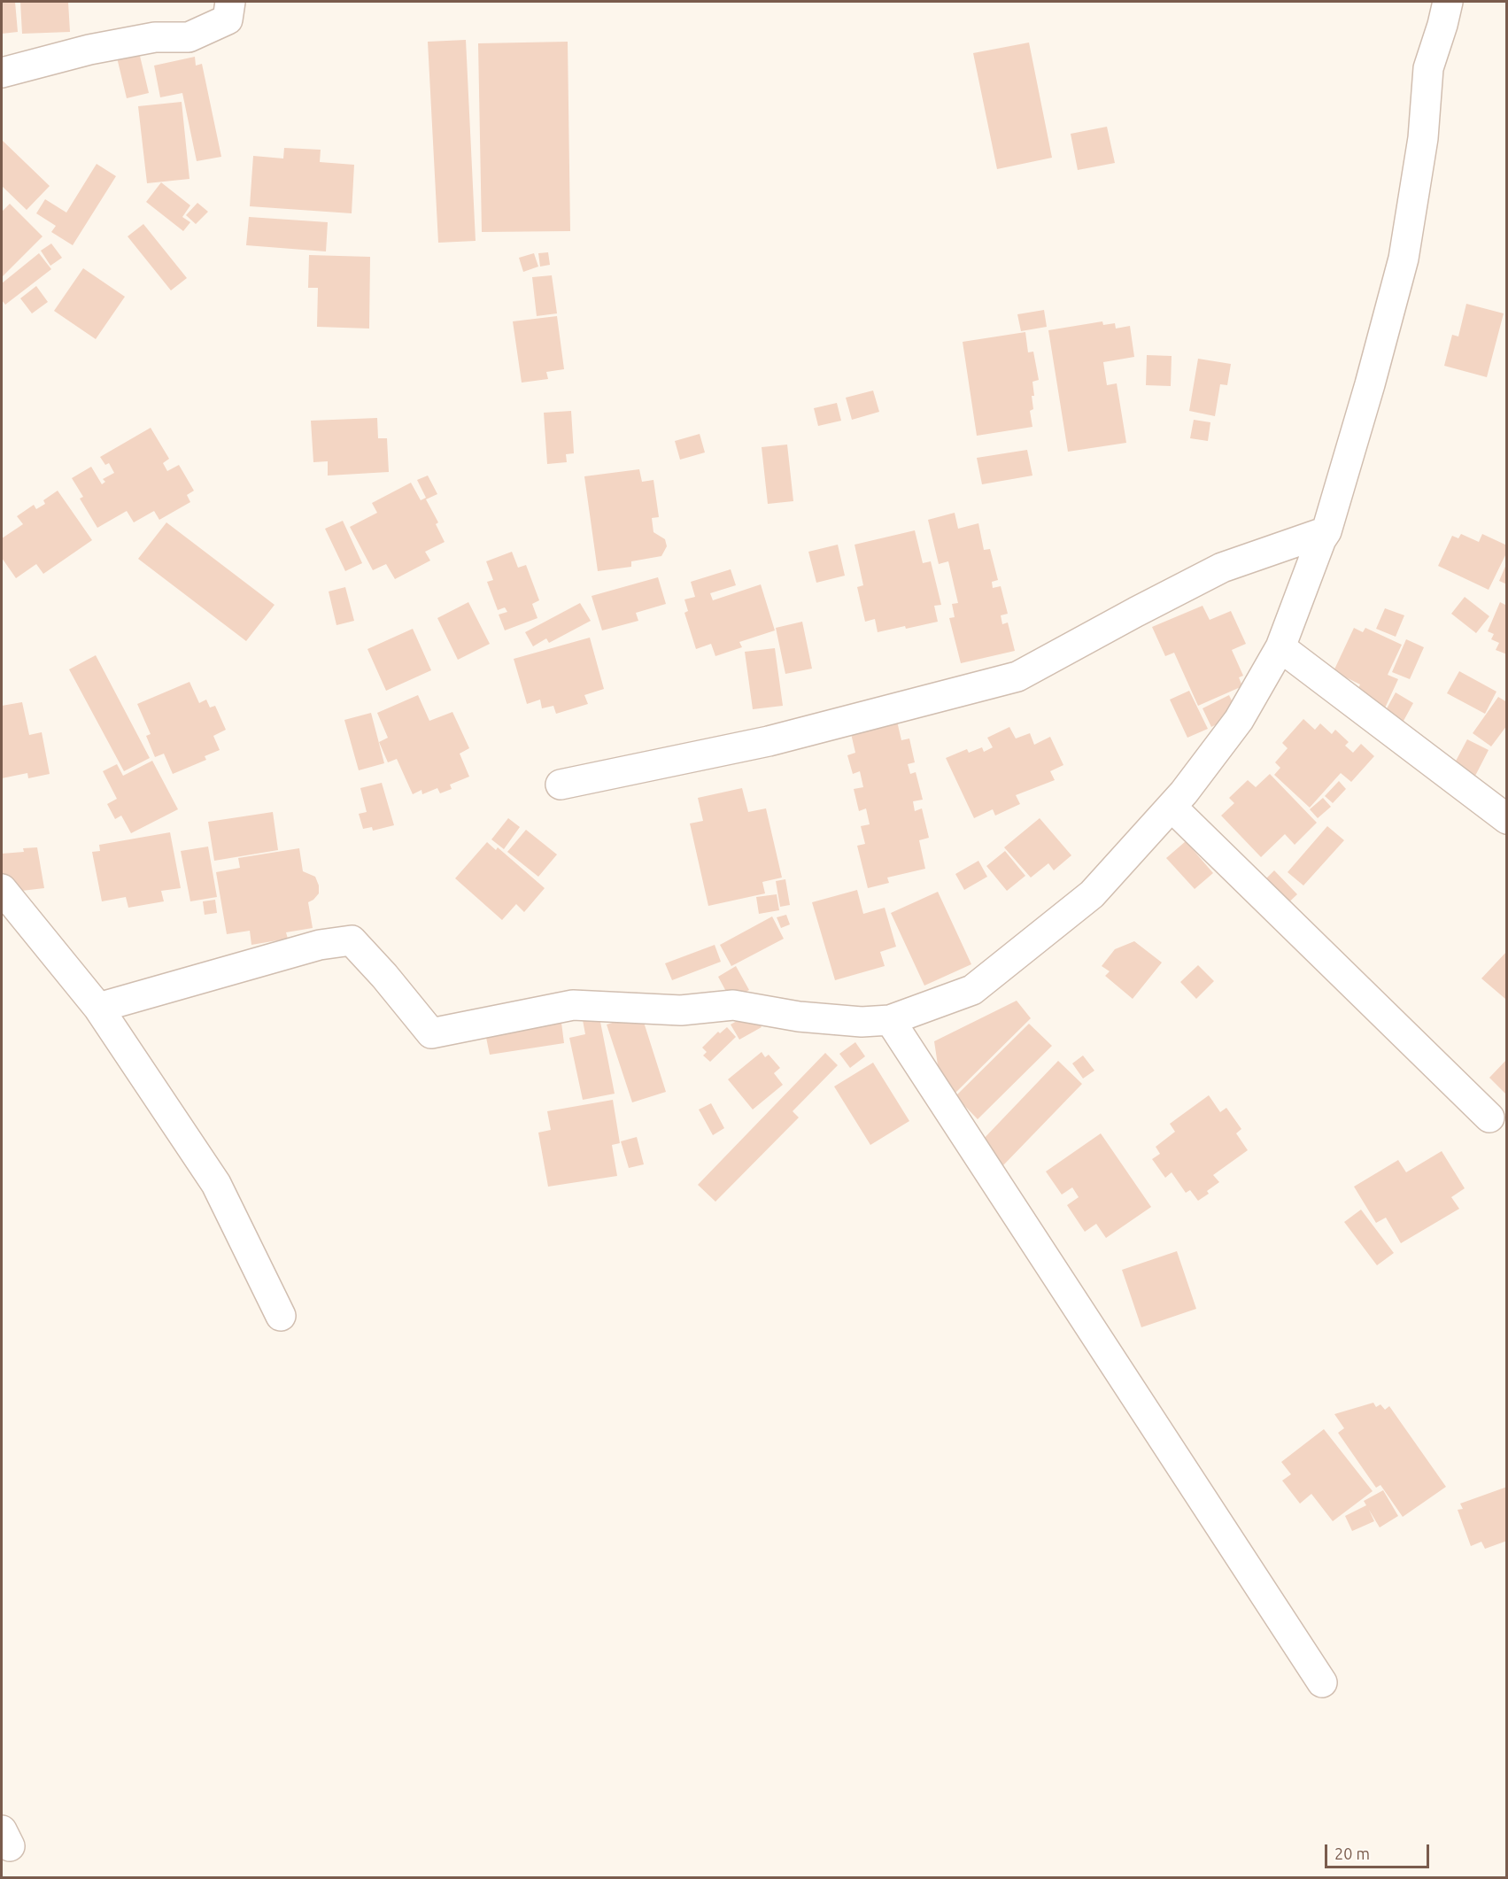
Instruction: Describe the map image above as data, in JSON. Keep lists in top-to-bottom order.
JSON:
{
  "scale_bar": "20 m"
}
